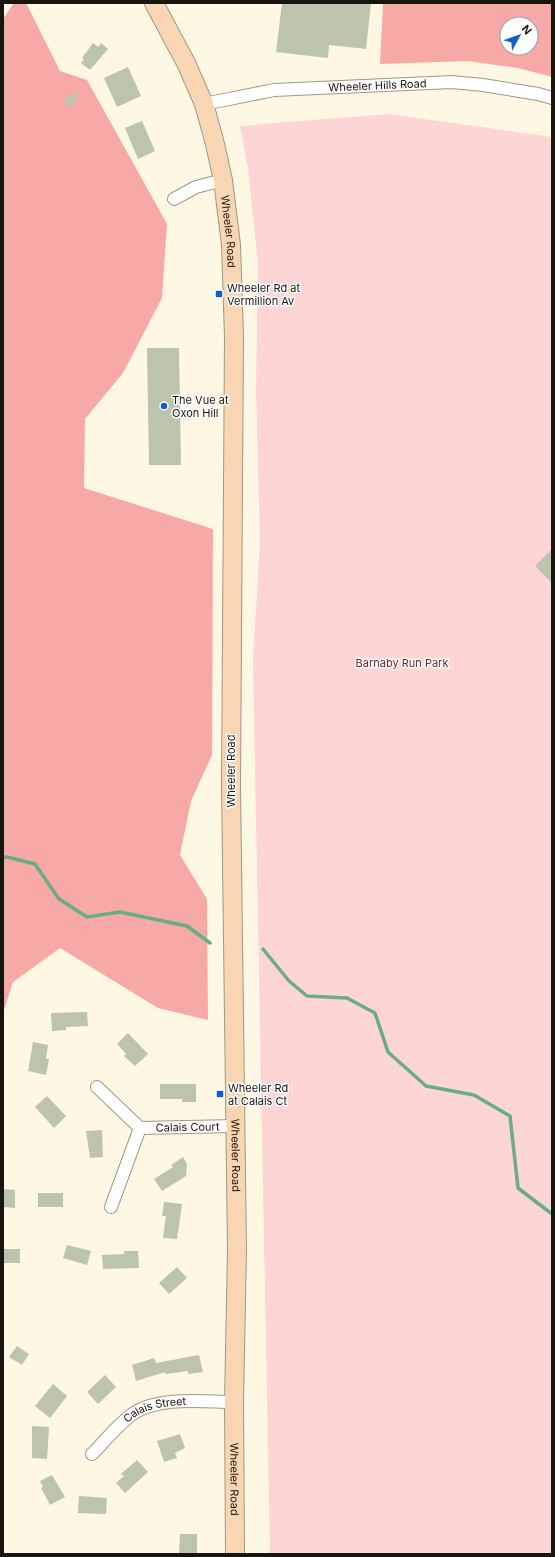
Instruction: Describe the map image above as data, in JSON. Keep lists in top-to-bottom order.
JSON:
{
  "streets": {
    "main road": ["Wheeler Road"],
    "street": ["Wheeler Hills Road", "Calais Court", "Calais Street"]
  },
  "crossings": [
    ["Wheeler Hills Road", "Wheeler Road"],
    ["Wheeler Road", "Calais Court"],
    ["Wheeler Road", "Calais Street"]
  ],
  "parks": ["Barnaby Run Park"],
  "places": {
    "transit": ["Wheeler Rd at Vermillion Av", "Wheeler Rd at Calais Ct"],
    "other": ["The Vue at Oxon Hill"]
  },
  "north": "top right"
}
